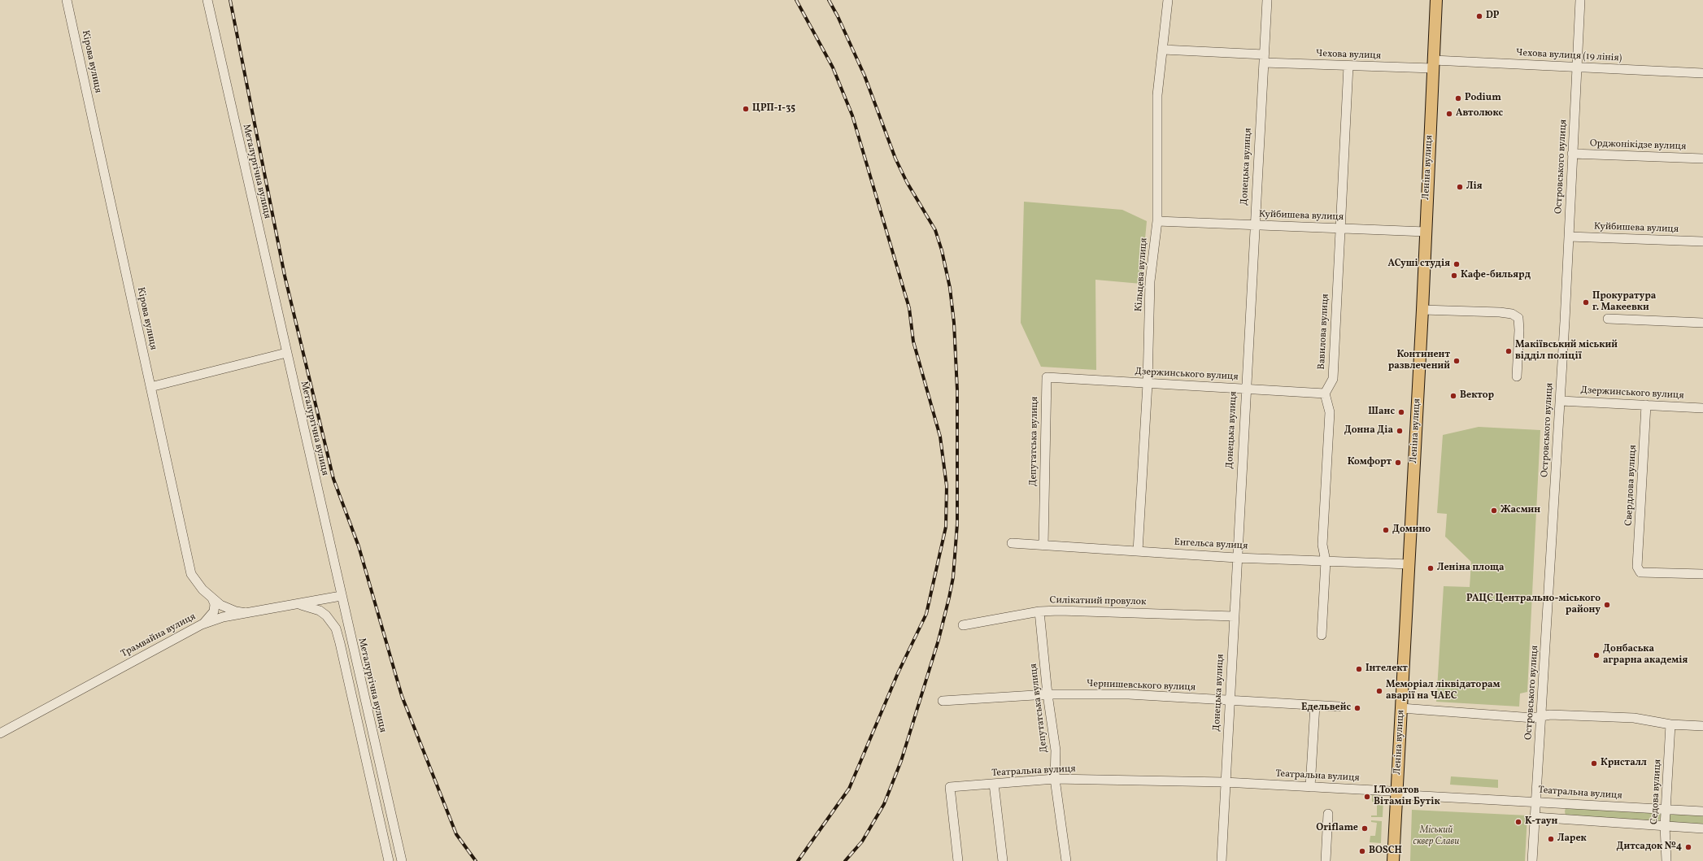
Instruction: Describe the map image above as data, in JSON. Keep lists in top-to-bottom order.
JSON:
{
  "streets": {
    "main road": ["Леніна вулиця"],
    "street": [
      "Чехова вулиця",
      "Чехова вулиця (19 лiнiя)",
      "Кірова вулиця",
      "Орджонікідзе вулиця",
      "Донецька вулиця",
      "Островського вулиця",
      "Металургічна вулиця",
      "Куйбишева вулиця",
      "Кільцева вулиця",
      "Вавилова вулиця",
      "Дзержинського вулиця",
      "Депутатська вулиця",
      "Свердлова вулиця",
      "Енгельса вулиця",
      "Силікатний провулок",
      "Трамвайна вулиця",
      "Чернишевського вулиця",
      "Театральна вулиця",
      "Седова вулиця"
    ]
  },
  "crossings": [
    ["Чехова вулиця", "Чехова вулиця (19 лiнiя)"],
    ["Чехова вулиця", "Донецька вулиця"],
    ["Чехова вулиця", "Леніна вулиця"],
    ["Чехова вулиця", "Кільцева вулиця"],
    ["Чехова вулиця", "Вавилова вулиця"],
    ["Чехова вулиця (19 лiнiя)", "Островського вулиця"],
    ["Чехова вулиця (19 лiнiя)", "Леніна вулиця"],
    ["Кірова вулиця", "Трамвайна вулиця"],
    ["Орджонікідзе вулиця", "Островського вулиця"],
    ["Донецька вулиця", "Куйбишева вулиця"],
    ["Донецька вулиця", "Дзержинського вулиця"],
    ["Донецька вулиця", "Енгельса вулиця"],
    ["Донецька вулиця", "Силікатний провулок"],
    ["Донецька вулиця", "Чернишевського вулиця"],
    ["Донецька вулиця", "Театральна вулиця"],
    ["Островського вулиця", "Куйбишева вулиця"],
    ["Островського вулиця", "Дзержинського вулиця"],
    ["Островського вулиця", "Театральна вулиця"],
    ["Леніна вулиця", "Куйбишева вулиця"],
    ["Леніна вулиця", "Енгельса вулиця"],
    ["Леніна вулиця", "Театральна вулиця"],
    ["Металургічна вулиця", "Трамвайна вулиця"],
    ["Куйбишева вулиця", "Кільцева вулиця"],
    ["Куйбишева вулиця", "Вавилова вулиця"],
    ["Кільцева вулиця", "Дзержинського вулиця"],
    ["Кільцева вулиця", "Енгельса вулиця"],
    ["Вавилова вулиця", "Дзержинського вулиця"],
    ["Дзержинського вулиця", "Депутатська вулиця"],
    ["Дзержинського вулиця", "Свердлова вулиця"],
    ["Депутатська вулиця", "Енгельса вулиця"],
    ["Депутатська вулиця", "Силікатний провулок"],
    ["Депутатська вулиця", "Чернишевського вулиця"],
    ["Депутатська вулиця", "Театральна вулиця"],
    ["Театральна вулиця", "Седова вулиця"]
  ],
  "parks": ["Міський сквер Слави"],
  "places": [
    "DP",
    "Podium",
    "ЦРП-1-35",
    "Автолюкс",
    "Лія",
    "АСуші студія",
    "Кафе-бильярд",
    "Прокуратура г. Макеевки",
    "Макіївський міський відділ поліції",
    "Континент развлечений",
    "Вектор",
    "Шанс",
    "Донна Діа",
    "Комфорт",
    "Жасмин",
    "Домино",
    "Леніна площа",
    "РАЦС Центрально-міського району",
    "Донбаська аграрна академія",
    "Інтелект",
    "Меморіал ліквідаторам аварії на ЧАЕС",
    "Едельвейс",
    "Кристалл",
    "І.Томатов Вітамін Бутік",
    "K-таун",
    "Oriflame",
    "Ларек",
    "Дитсадок №4",
    "BOSCH"
  ]
}
